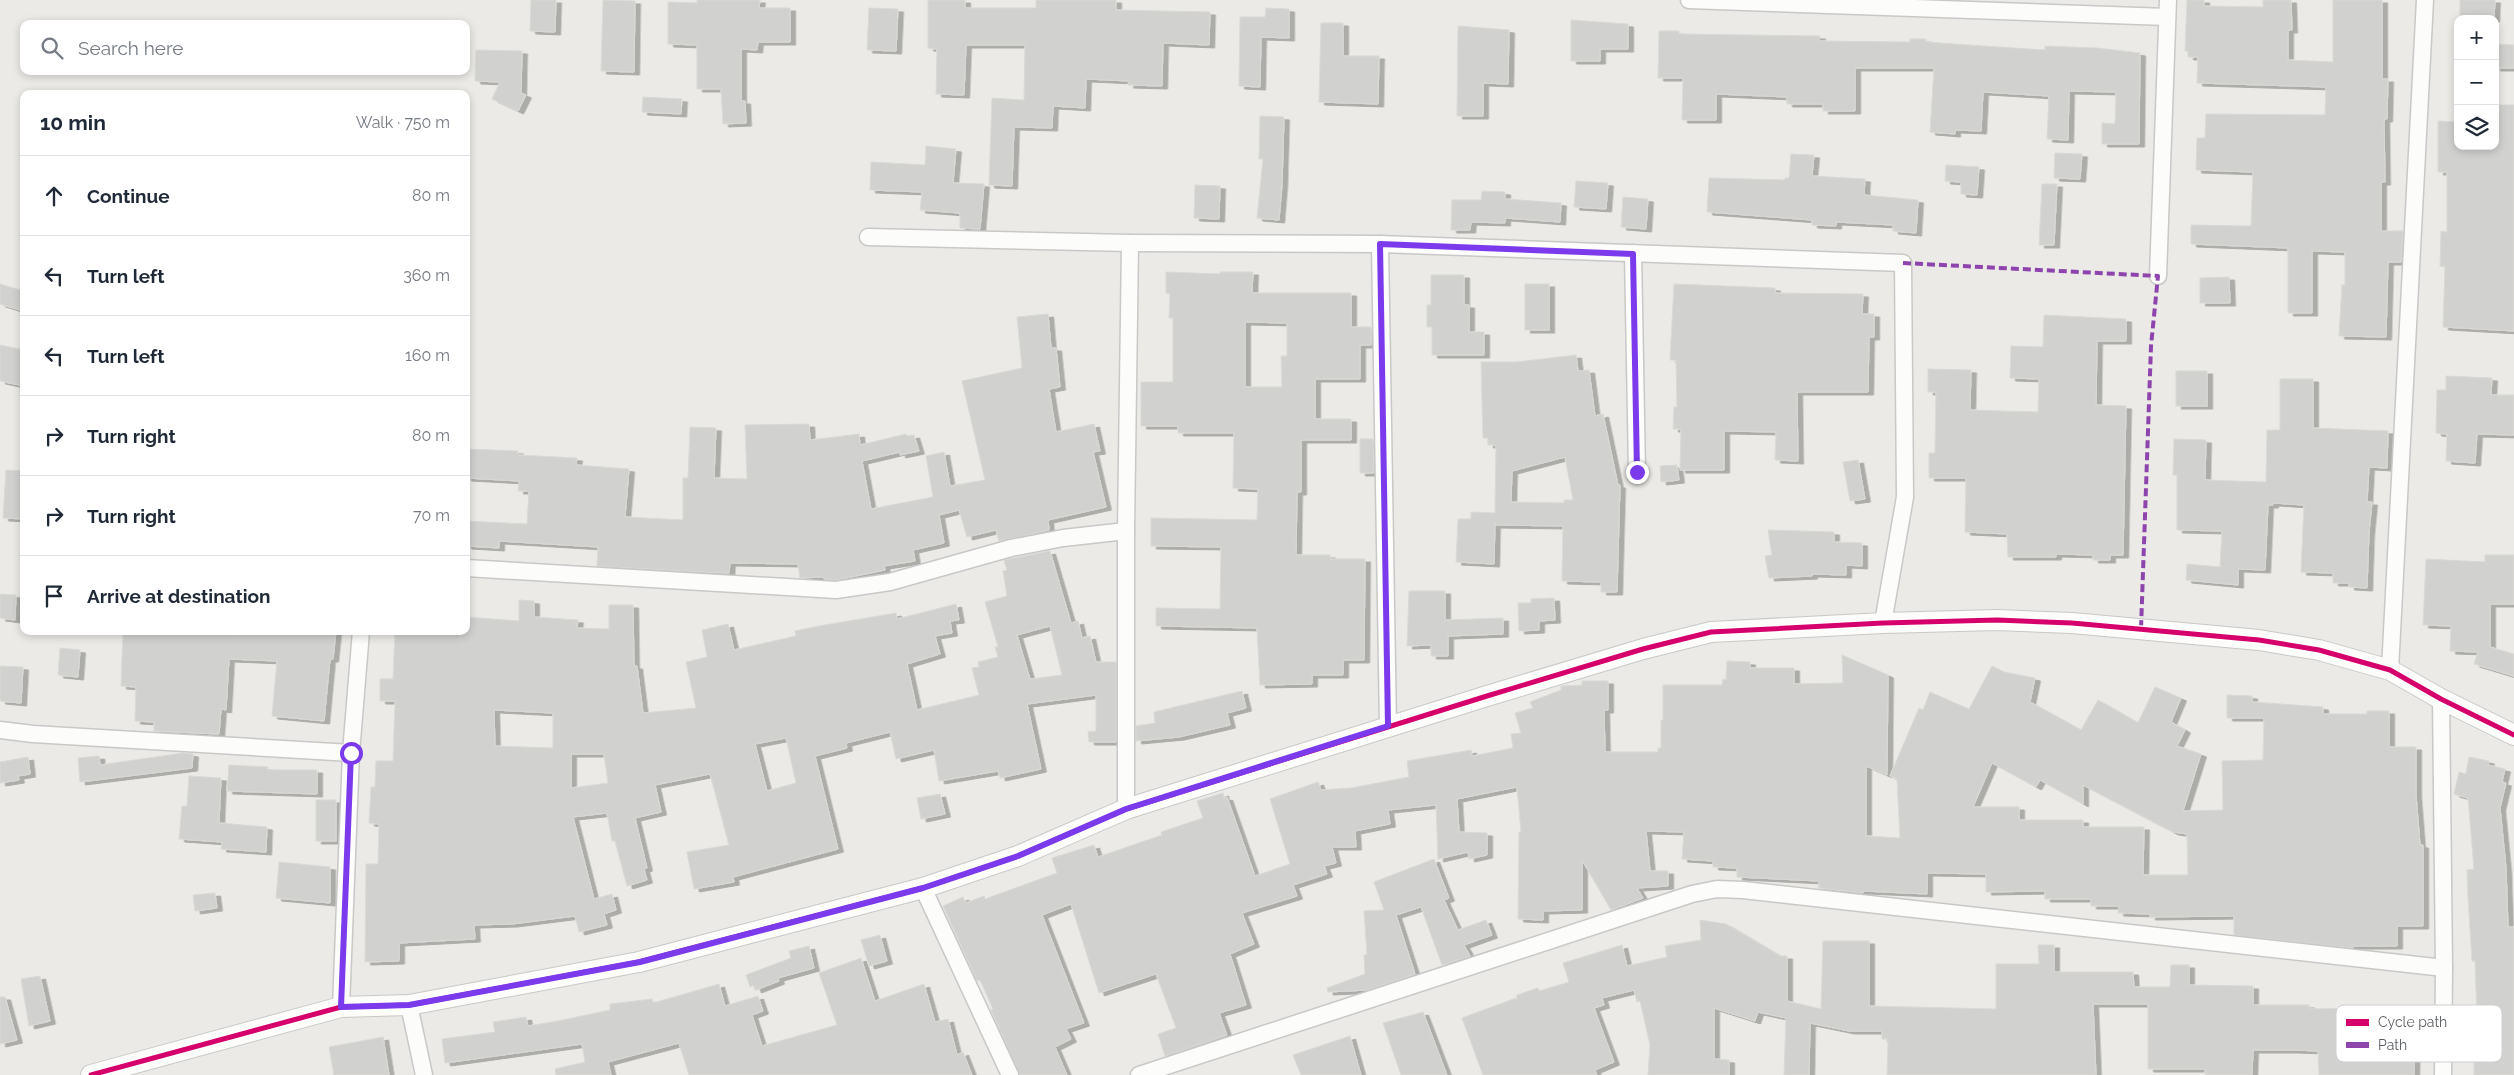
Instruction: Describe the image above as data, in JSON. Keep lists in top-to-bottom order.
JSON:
{
  "legend": ["Cycle path", "Path"],
  "page": {
    "map_buttons": ["+", "−"],
    "search": "Search here",
    "heading": ["10 min", "Walk · 750 m"],
    "list": [
      ["Continue", "80 m"],
      ["Turn left", "360 m"],
      ["Turn left", "160 m"],
      ["Turn right", "80 m"],
      ["Turn right", "70 m"],
      "Arrive at destination"
    ]
  }
}
